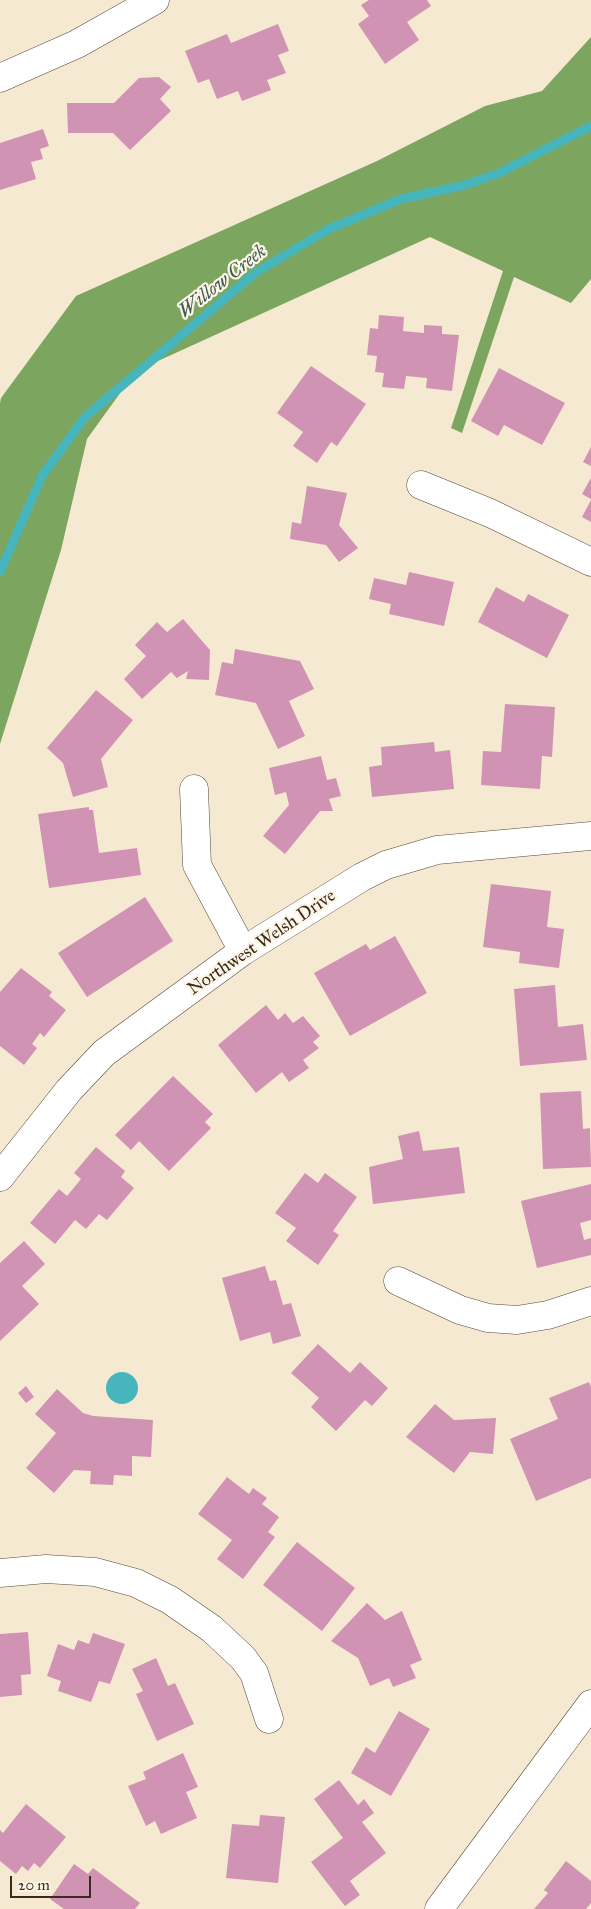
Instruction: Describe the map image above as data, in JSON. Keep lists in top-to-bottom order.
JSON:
{
  "streets": {
    "street": ["Northwest Welsh Drive"]
  },
  "water": ["Willow Creek"],
  "scale_bar": "20 m"
}
